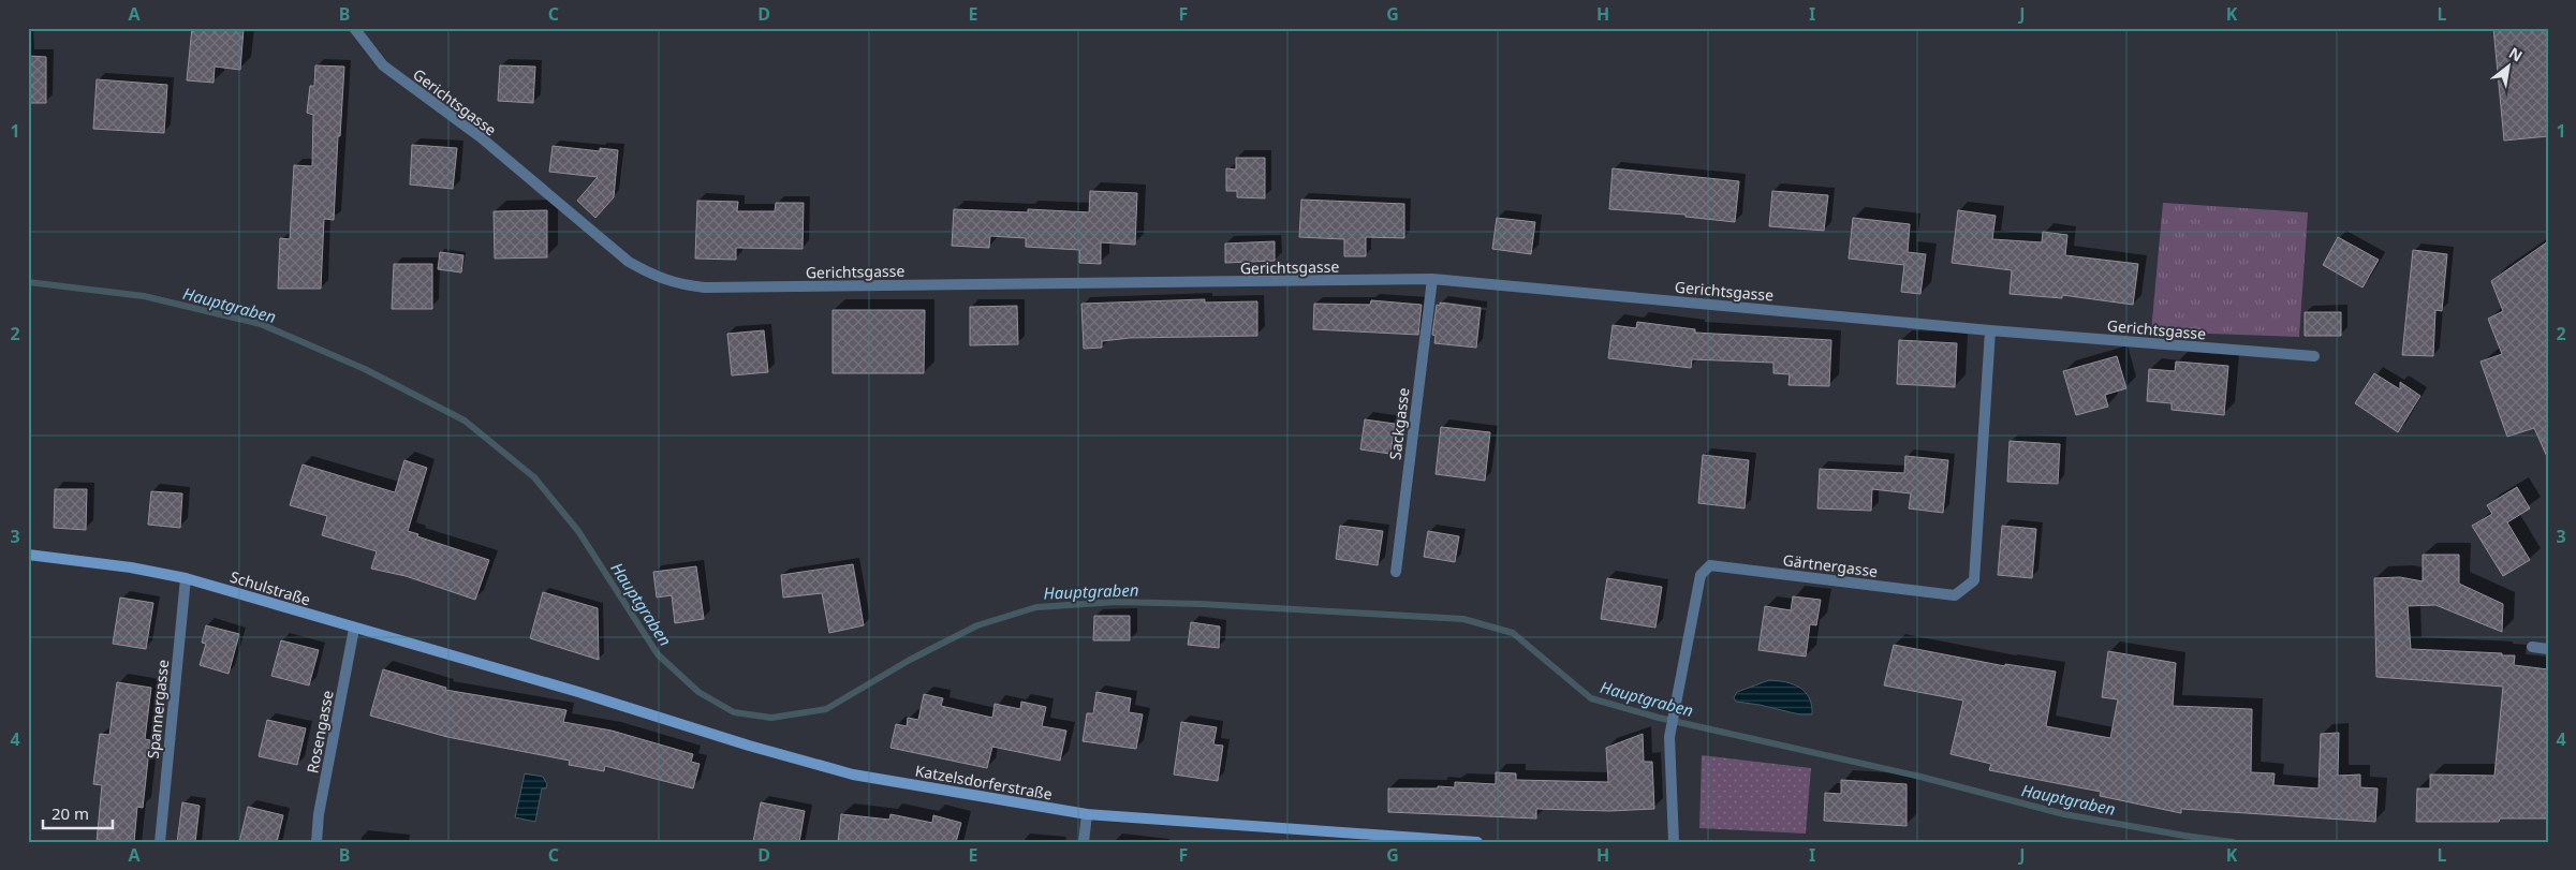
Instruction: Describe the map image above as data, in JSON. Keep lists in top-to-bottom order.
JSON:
{
  "streets": {
    "street": [
      "Gerichtsgasse",
      "Sackgasse",
      "Gärtnergasse",
      "Schulstraße",
      "Spannergasse",
      "Rosengasse",
      "Katzelsdorferstraße"
    ]
  },
  "crossings": [
    ["Gerichtsgasse", "Sackgasse"],
    ["Gerichtsgasse", "Gärtnergasse"],
    ["Schulstraße", "Spannergasse"],
    ["Schulstraße", "Rosengasse"],
    ["Schulstraße", "Katzelsdorferstraße"]
  ],
  "water": ["Hauptgraben"],
  "scale_bar": "20 m",
  "north": "top right",
  "grid": {
    "columns": [
      "A",
      "B",
      "C",
      "D",
      "E",
      "F",
      "G",
      "H",
      "I",
      "J",
      "K",
      "L"
    ],
    "rows": [
      "1",
      "2",
      "3",
      "4"
    ]
  }
}
